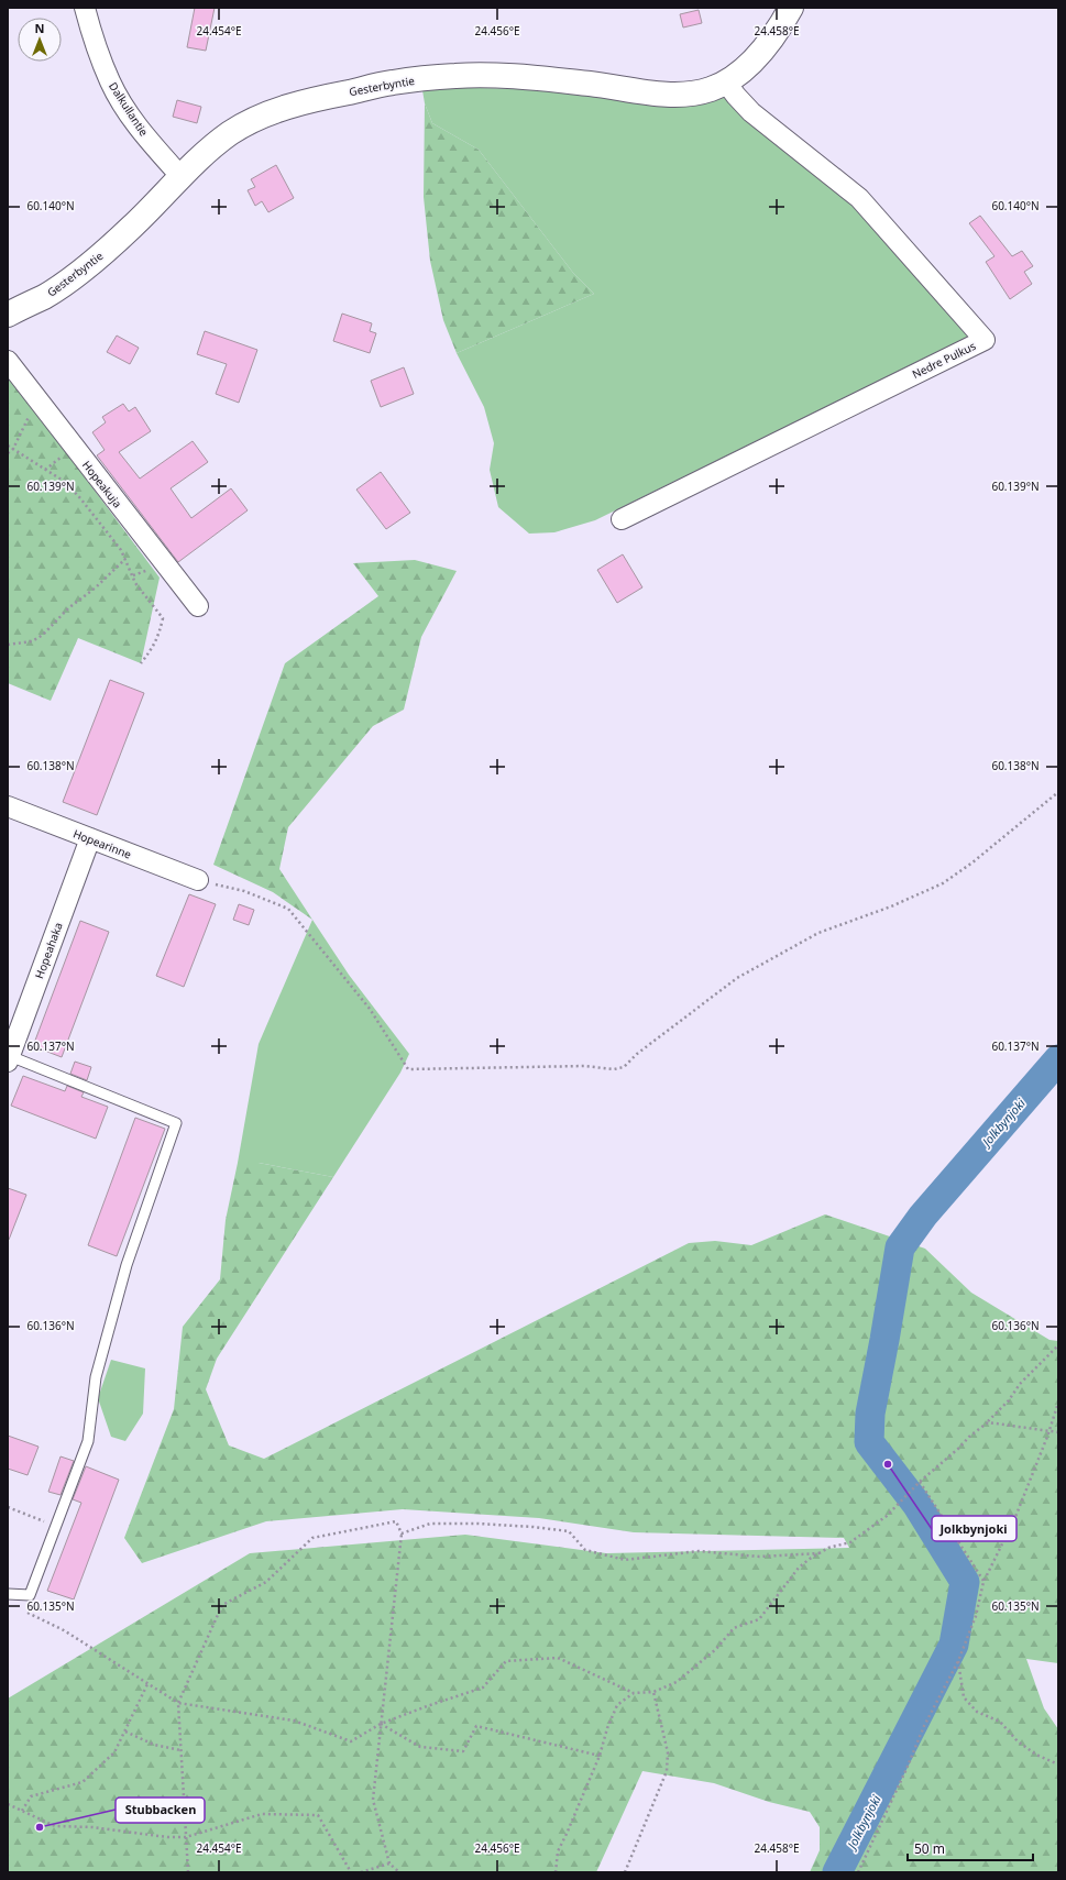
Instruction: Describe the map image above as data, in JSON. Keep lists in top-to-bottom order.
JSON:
{
  "streets": {
    "street": [
      "Gesterbyntie",
      "Dalkullantie",
      "Nedre Pulkus",
      "Hopeakuja",
      "Hopearinne",
      "Hopeahaka"
    ]
  },
  "crossings": [
    ["Gesterbyntie", "Dalkullantie"],
    ["Gesterbyntie", "Nedre Pulkus"],
    ["Hopearinne", "Hopeahaka"]
  ],
  "water": ["Jolkbynjoki"],
  "places": ["Jolkbynjoki", "Stubbacken"],
  "scale_bar": "50 m",
  "north": "top",
  "coordinates": [
    "24.454°E",
    "24.456°E",
    "24.458°E",
    "60.140°N",
    "60.139°N",
    "60.138°N",
    "60.137°N",
    "60.136°N",
    "60.135°N"
  ]
}
